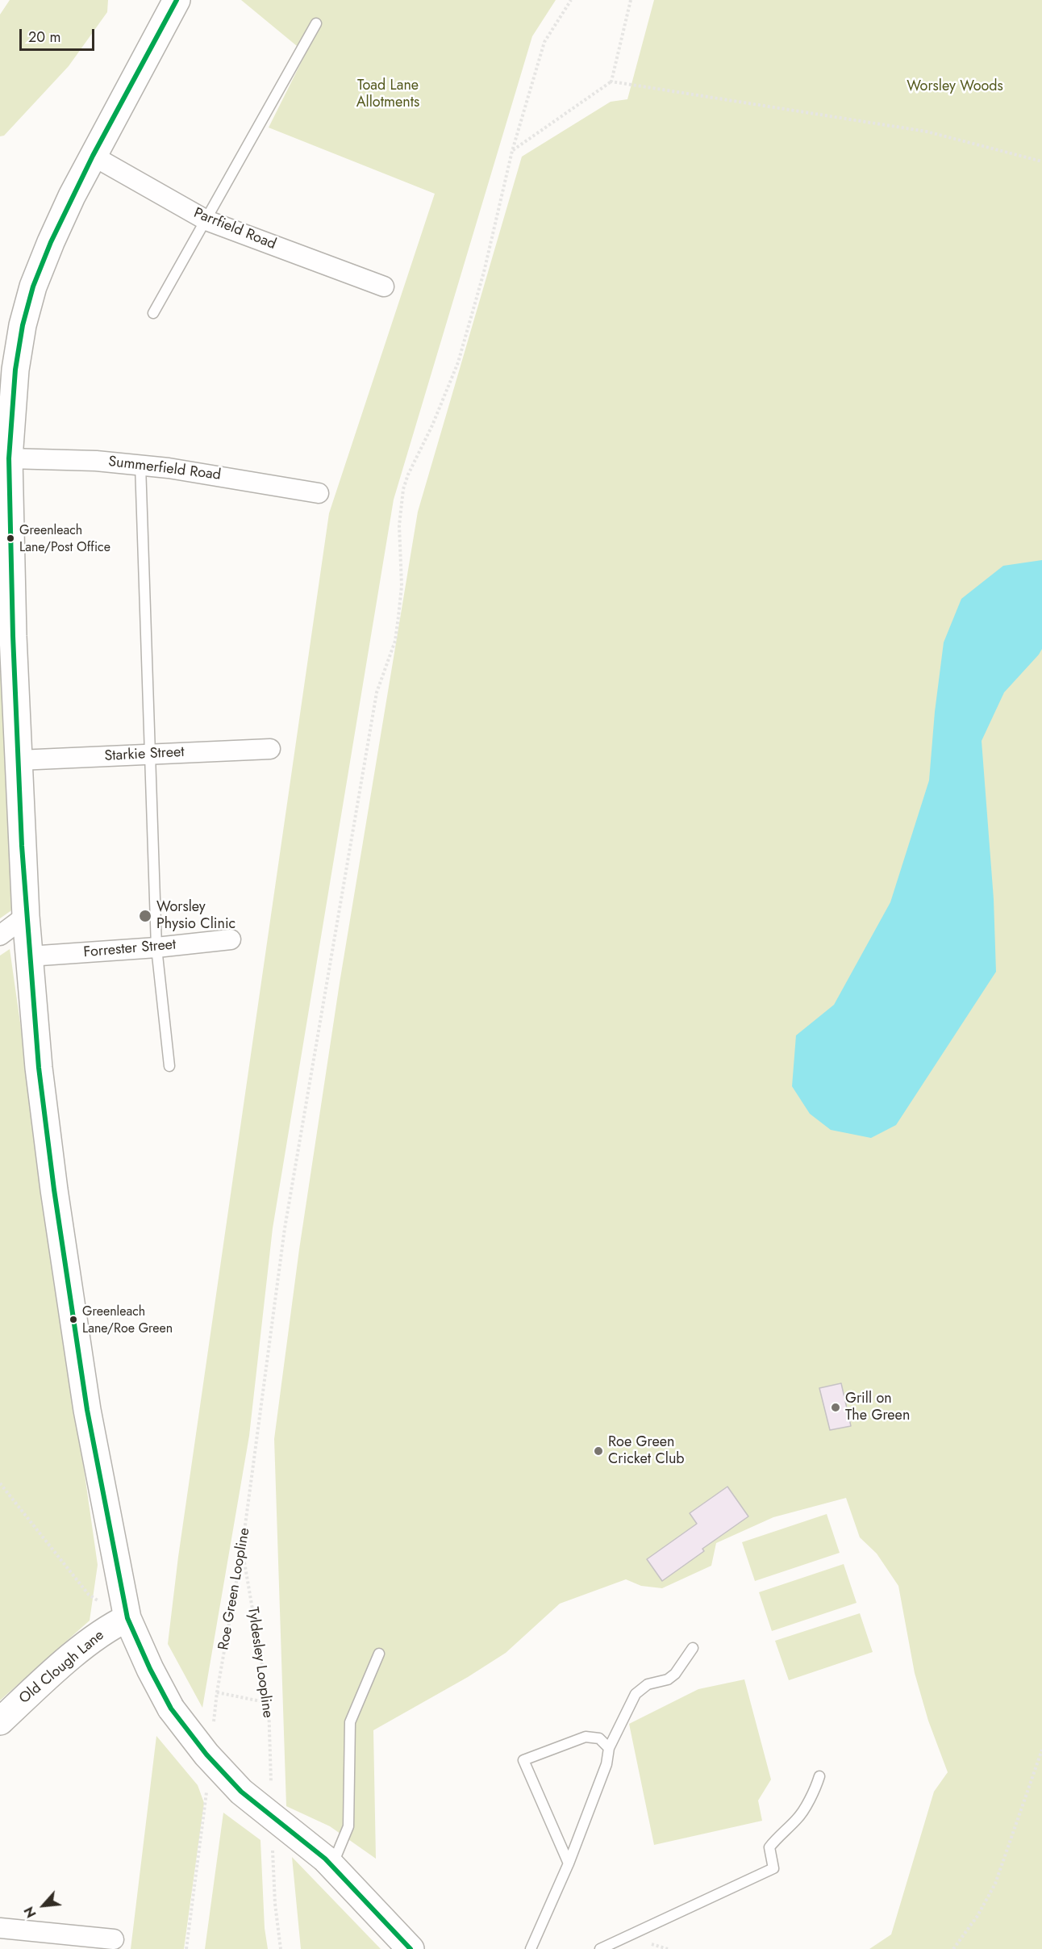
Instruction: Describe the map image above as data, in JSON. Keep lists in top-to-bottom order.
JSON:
{
  "streets": {
    "street": [
      "Parrfield Road",
      "Summerfield Road",
      "Starkie Street",
      "Forrester Street",
      "Old Clough Lane"
    ],
    "path": ["Roe Green Loopline", "Tyldesley Loopline"]
  },
  "crossings": [
    ["Roe Green Loopline", "Tyldesley Loopline"]
  ],
  "parks": ["Toad Lane Allotments", "Worsley Woods"],
  "places": [
    "Greenleach Lane/Post Office",
    "Worsley Physio Clinic",
    "Greenleach Lane/Roe Green",
    "Grill on The Green",
    "Roe Green Cricket Club"
  ],
  "lines": ["transit line 20"],
  "scale_bar": "20 m",
  "north": "bottom left"
}
